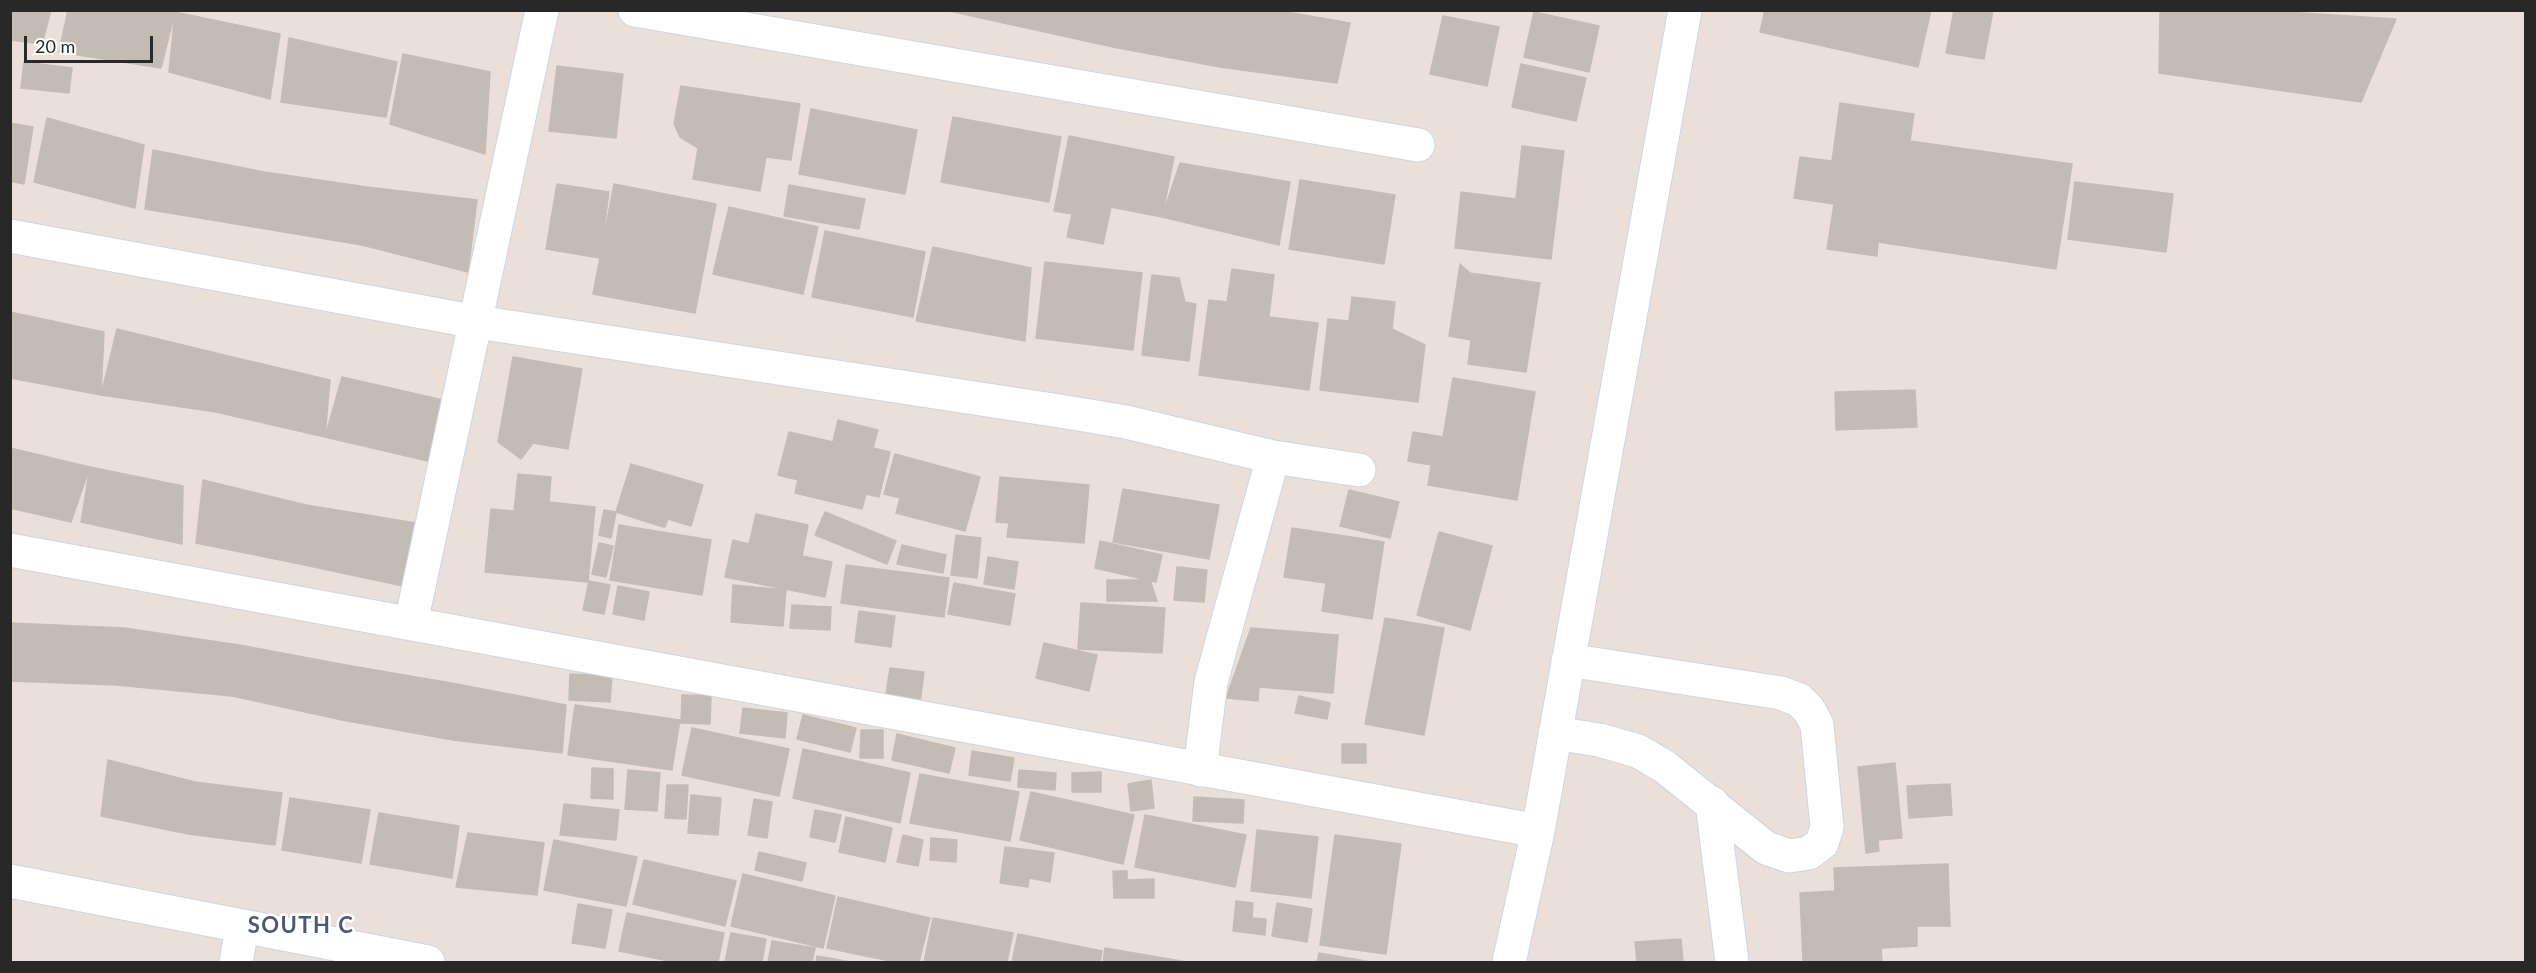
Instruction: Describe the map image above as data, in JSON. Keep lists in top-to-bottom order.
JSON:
{
  "districts": ["SOUTH C"],
  "scale_bar": "20 m"
}
